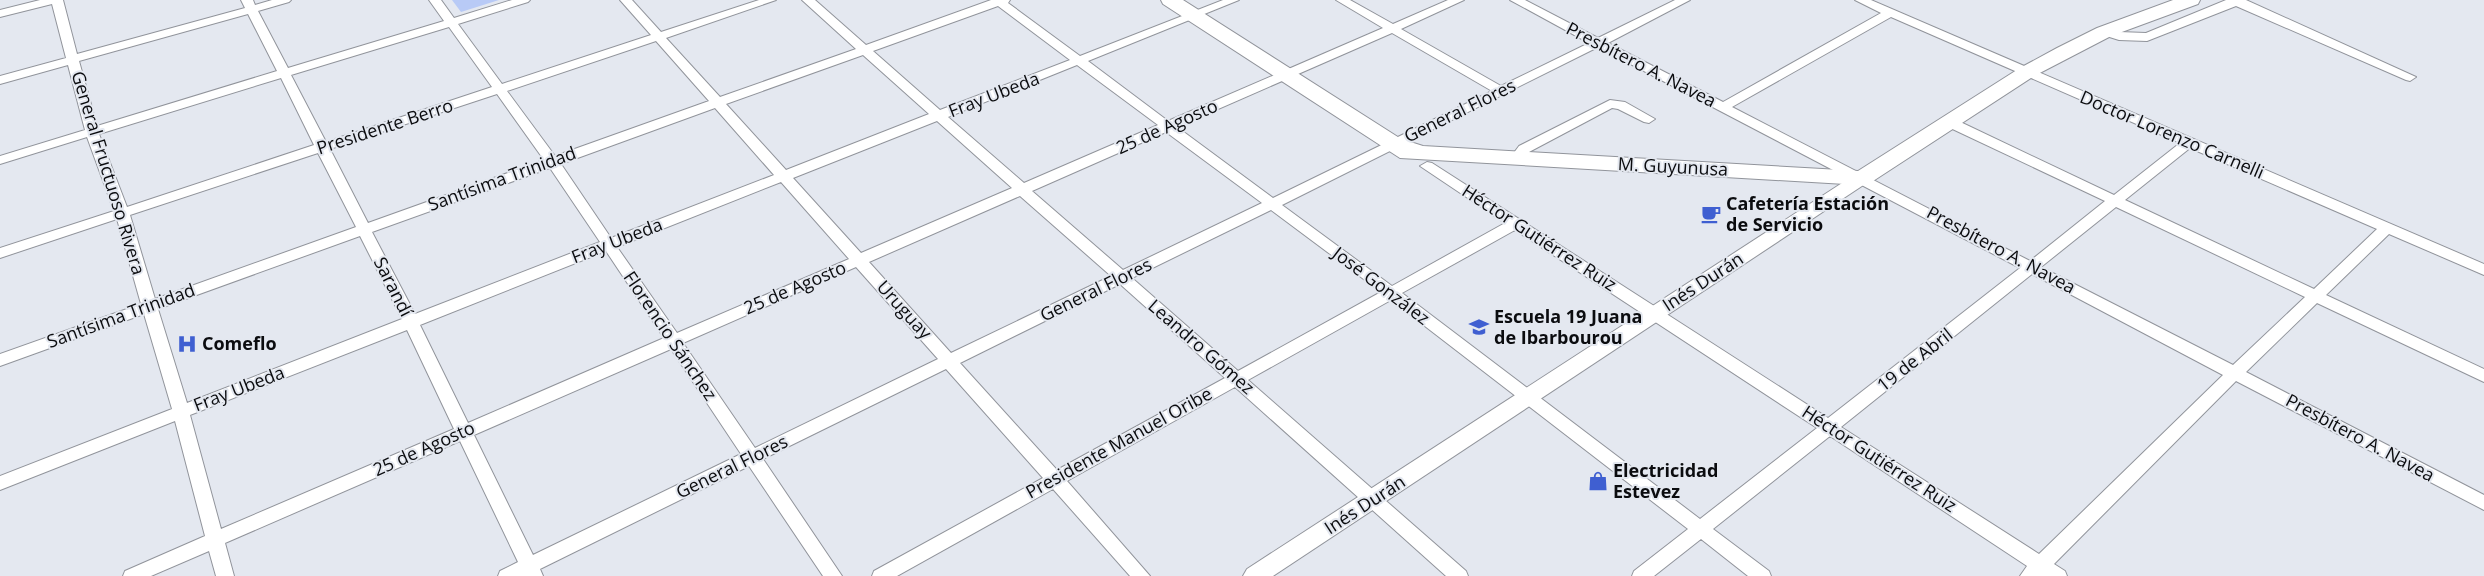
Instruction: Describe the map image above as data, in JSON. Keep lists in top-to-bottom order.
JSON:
{
  "streets": {
    "highway": ["M. Guyunusa", "Héctor Gutiérrez Ruiz", "Inés Durán"],
    "street": [
      "Presbítero A. Navea",
      "Fray Ubeda",
      "General Flores",
      "Presidente Berro",
      "25 de Agosto",
      "Doctor Lorenzo Carnelli",
      "General Fructuoso Rivera",
      "Santísima Trinidad",
      "José González",
      "Sarandí",
      "Uruguay",
      "Florencio Sánchez",
      "Leandro Gómez",
      "19 de Abril",
      "Presidente Manuel Oribe"
    ]
  },
  "crossings": [
    ["Presbítero A. Navea", "General Flores"],
    ["Presbítero A. Navea", "M. Guyunusa"],
    ["Presbítero A. Navea", "Inés Durán"],
    ["Presbítero A. Navea", "19 de Abril"],
    ["Fray Ubeda", "General Fructuoso Rivera"],
    ["Fray Ubeda", "Héctor Gutiérrez Ruiz"],
    ["Fray Ubeda", "José González"],
    ["Fray Ubeda", "Sarandí"],
    ["Fray Ubeda", "Uruguay"],
    ["Fray Ubeda", "Florencio Sánchez"],
    ["Fray Ubeda", "Leandro Gómez"],
    ["General Flores", "Héctor Gutiérrez Ruiz"],
    ["General Flores", "José González"],
    ["General Flores", "Sarandí"],
    ["General Flores", "Uruguay"],
    ["General Flores", "Florencio Sánchez"],
    ["General Flores", "Leandro Gómez"],
    ["Presidente Berro", "General Fructuoso Rivera"],
    ["Presidente Berro", "Sarandí"],
    ["Presidente Berro", "Uruguay"],
    ["Presidente Berro", "Florencio Sánchez"],
    ["25 de Agosto", "General Fructuoso Rivera"],
    ["25 de Agosto", "Héctor Gutiérrez Ruiz"],
    ["25 de Agosto", "José González"],
    ["25 de Agosto", "Sarandí"],
    ["25 de Agosto", "Uruguay"],
    ["25 de Agosto", "Florencio Sánchez"],
    ["25 de Agosto", "Leandro Gómez"],
    ["Doctor Lorenzo Carnelli", "Inés Durán"],
    ["Doctor Lorenzo Carnelli", "19 de Abril"],
    ["M. Guyunusa", "Héctor Gutiérrez Ruiz"],
    ["M. Guyunusa", "Inés Durán"],
    ["General Fructuoso Rivera", "Santísima Trinidad"],
    ["Santísima Trinidad", "José González"],
    ["Santísima Trinidad", "Sarandí"],
    ["Santísima Trinidad", "Uruguay"],
    ["Santísima Trinidad", "Florencio Sánchez"],
    ["Santísima Trinidad", "Leandro Gómez"],
    ["Héctor Gutiérrez Ruiz", "Inés Durán"],
    ["Héctor Gutiérrez Ruiz", "19 de Abril"],
    ["Héctor Gutiérrez Ruiz", "Presidente Manuel Oribe"],
    ["Inés Durán", "José González"],
    ["Inés Durán", "Leandro Gómez"],
    ["José González", "19 de Abril"],
    ["José González", "Presidente Manuel Oribe"],
    ["Uruguay", "Presidente Manuel Oribe"],
    ["Leandro Gómez", "Presidente Manuel Oribe"]
  ],
  "places": {
    "cafe": ["Cafetería Estación de Servicio"],
    "school or university": ["Escuela 19 Juana de Ibarbourou"],
    "hospital": ["Comeflo"],
    "shop": ["Electricidad Estevez"]
  }
}
